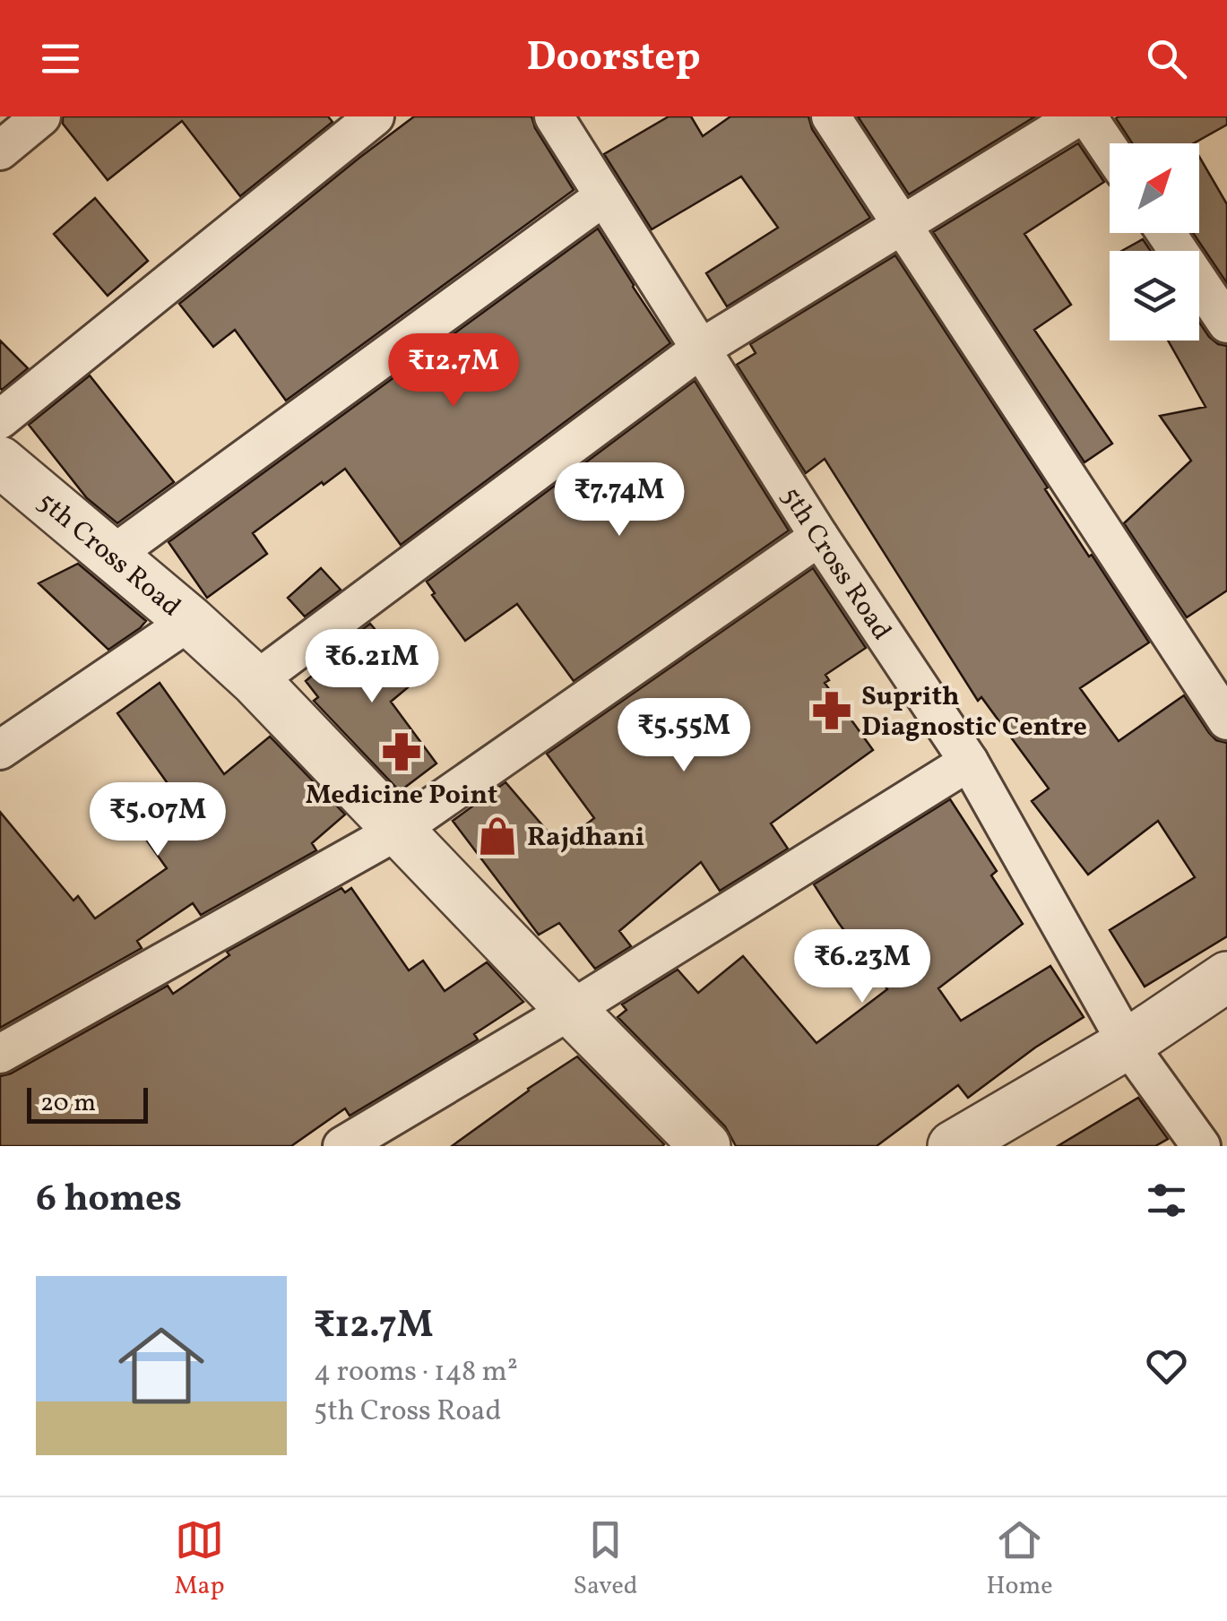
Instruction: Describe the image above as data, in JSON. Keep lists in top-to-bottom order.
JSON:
{
  "streets": {
    "street": ["5th Cross Road"]
  },
  "places": {
    "pharmacy": ["Suprith Diagnostic Centre", "Medicine Point"],
    "shop": ["Rajdhani"]
  },
  "scale_bar": "20 m",
  "north": "top right",
  "page": {
    "header": "Doorstep",
    "price": [
      "₹12.7M",
      "₹7.74M",
      "₹6.21M",
      "₹5.55M",
      "₹5.07M",
      "₹6.23M"
    ],
    "scale": "20 m",
    "heading": "6 homes",
    "list": [
      {
        "name": "₹12.7M",
        "note": "4 rooms · 148 m² · 5th Cross Road"
      }
    ],
    "tabs": ["Map", "Saved", "Home"]
  }
}
